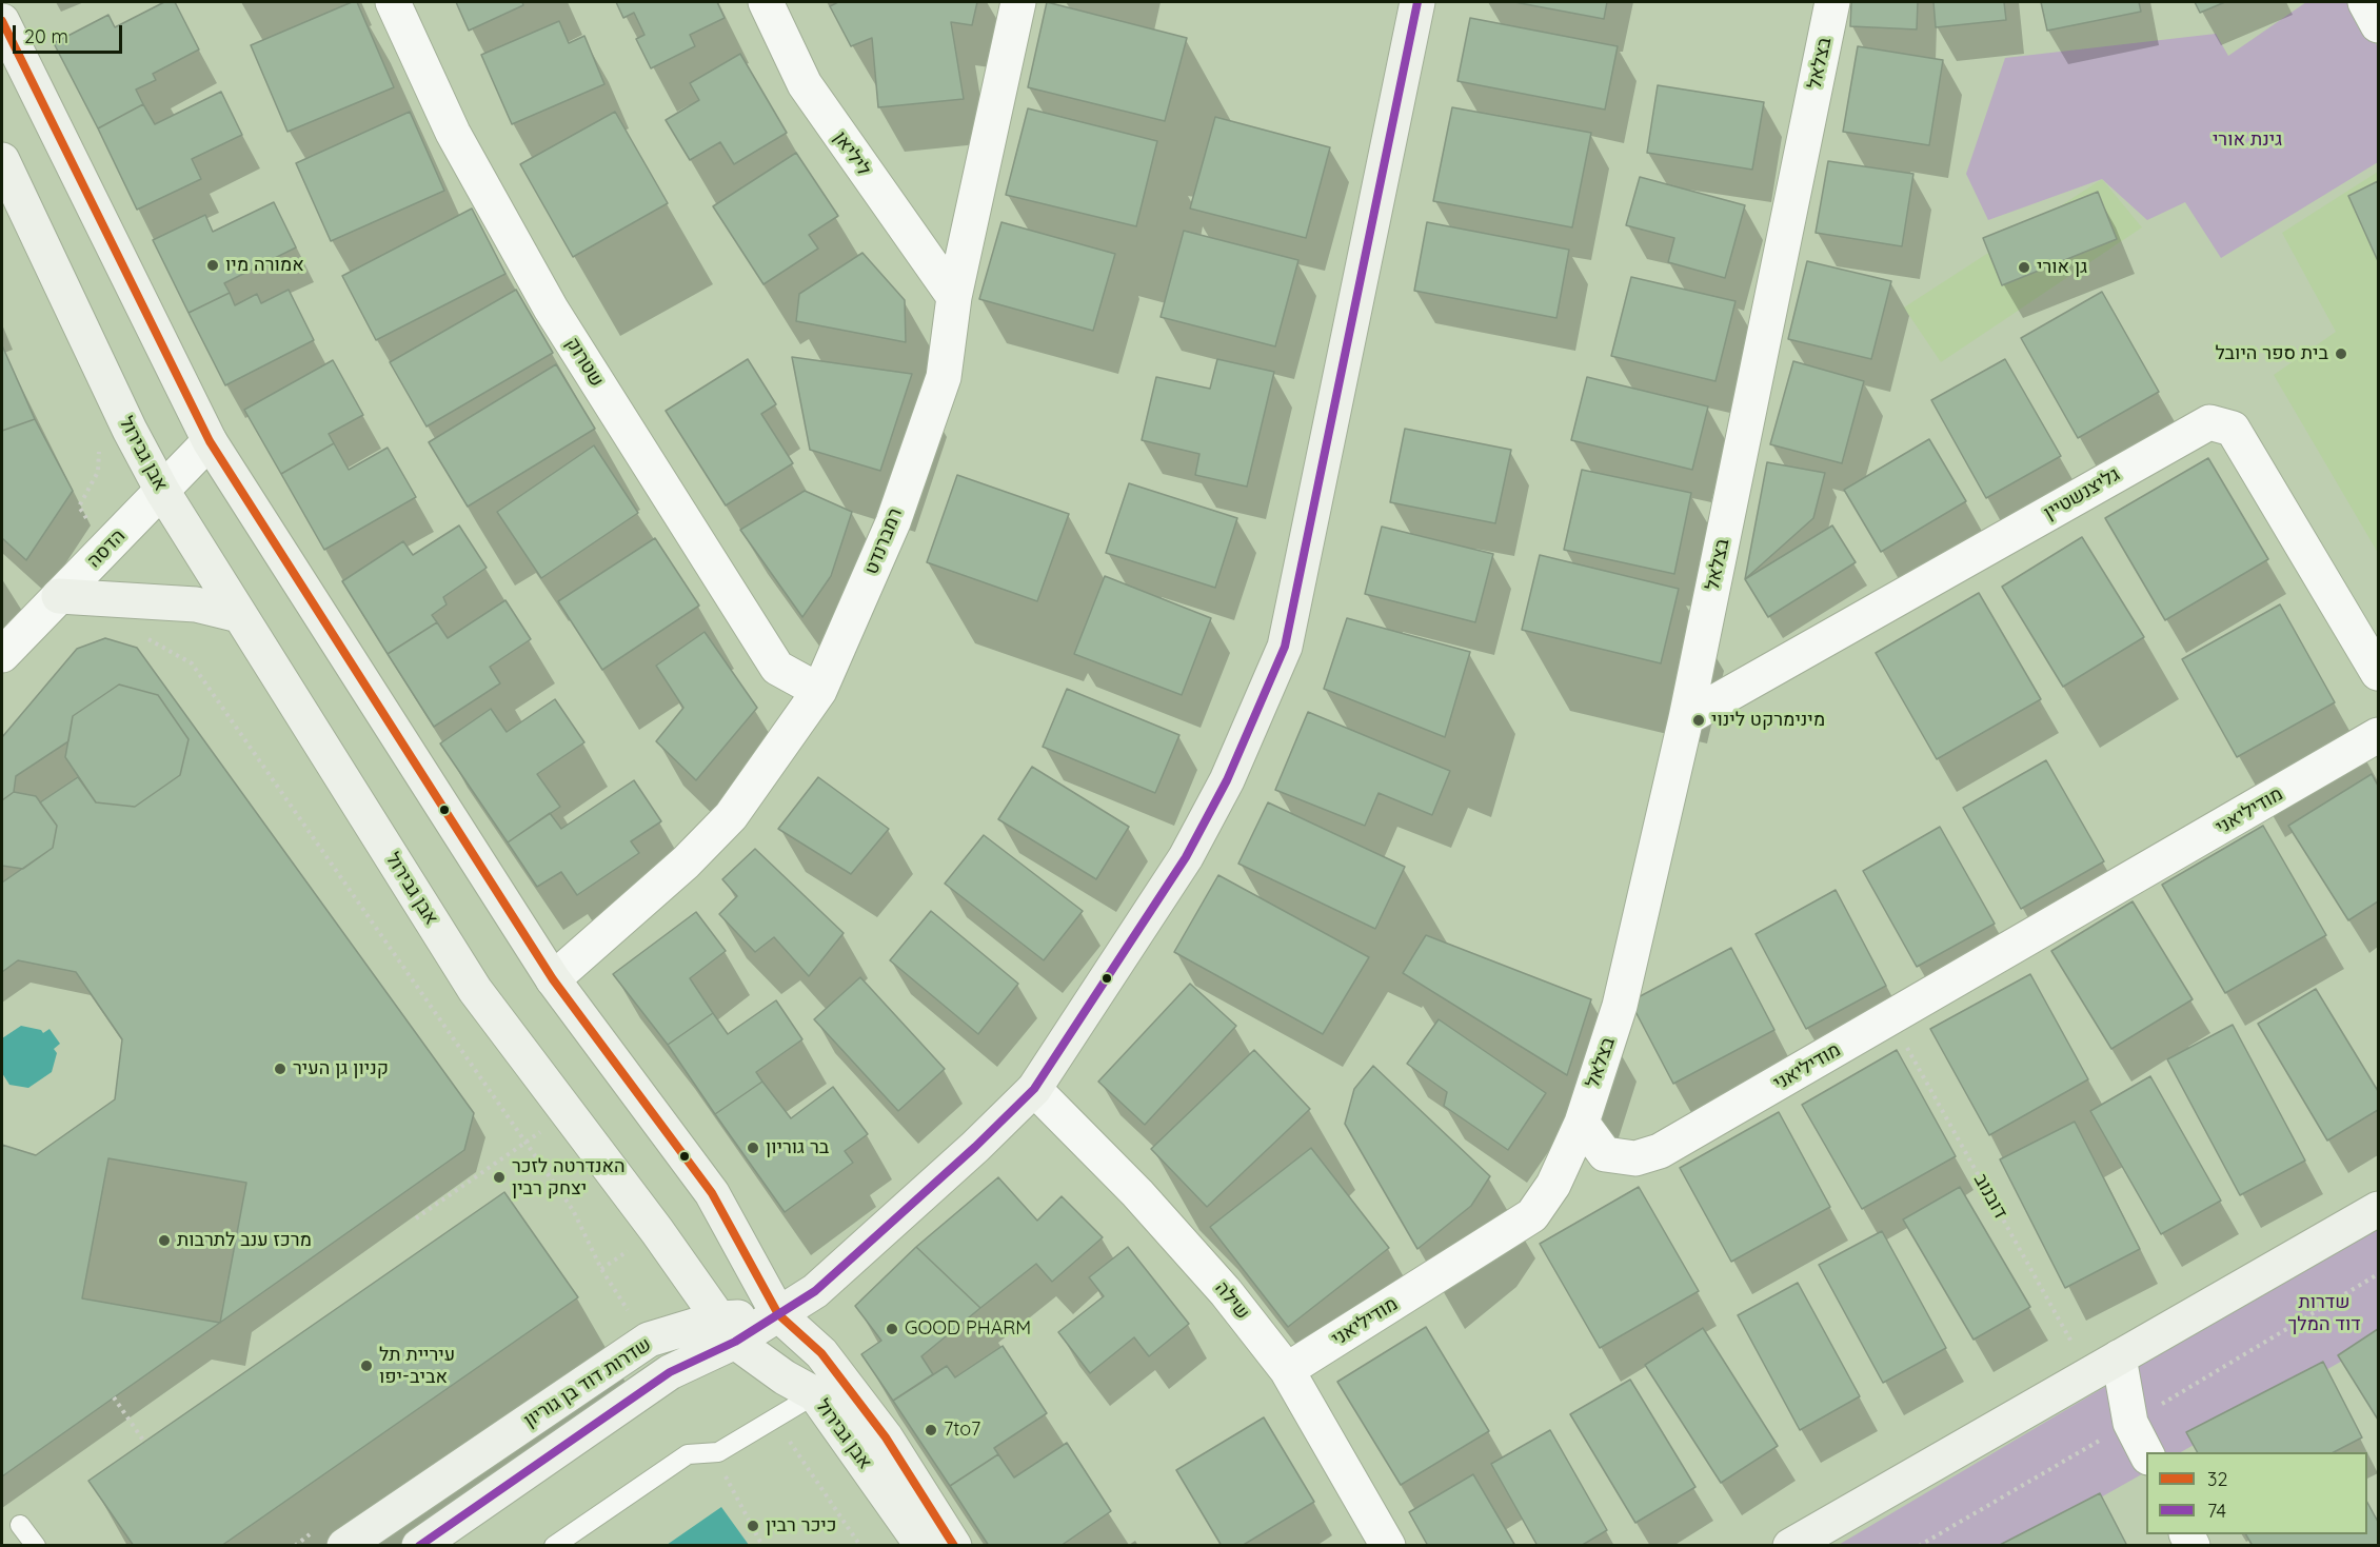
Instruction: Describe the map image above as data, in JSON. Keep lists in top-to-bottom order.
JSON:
{
  "streets": {
    "main road": ["אבן גבירול", "שדרות דוד בן גוריון"],
    "street": [
      "בצלאל",
      "ליליאן",
      "שטרוק",
      "גליצנשטיין",
      "רמברנדט",
      "הדסה",
      "מודיליאני",
      "שילה"
    ],
    "path": ["דובנוב"]
  },
  "crossings": [
    ["בצלאל", "גליצנשטיין"],
    ["בצלאל", "מודיליאני"],
    ["ליליאן", "רמברנדט"],
    ["שטרוק", "רמברנדט"],
    ["אבן גבירול", "רמברנדט"],
    ["אבן גבירול", "הדסה"],
    ["אבן גבירול", "שדרות דוד בן גוריון"],
    ["מודיליאני", "דובנוב"],
    ["מודיליאני", "שילה"]
  ],
  "parks": ["גינת אורי", "שדרות דוד המלך"],
  "places": [
    "אמורה מיו",
    "גן אורי",
    "בית ספר היובל",
    "מינימרקט לינוי",
    "קניון גן העיר",
    "בר גוריון",
    "האנדרטה לזכר יצחק רבין",
    "מרכז ענב לתרבות",
    "GOOD PHARM",
    "עיריית תל אביב-יפו",
    "7to7",
    "כיכר רבין"
  ],
  "lines": ["transit line 74", "transit line 32"],
  "legend": ["32", "74"],
  "scale_bar": "20 m"
}
